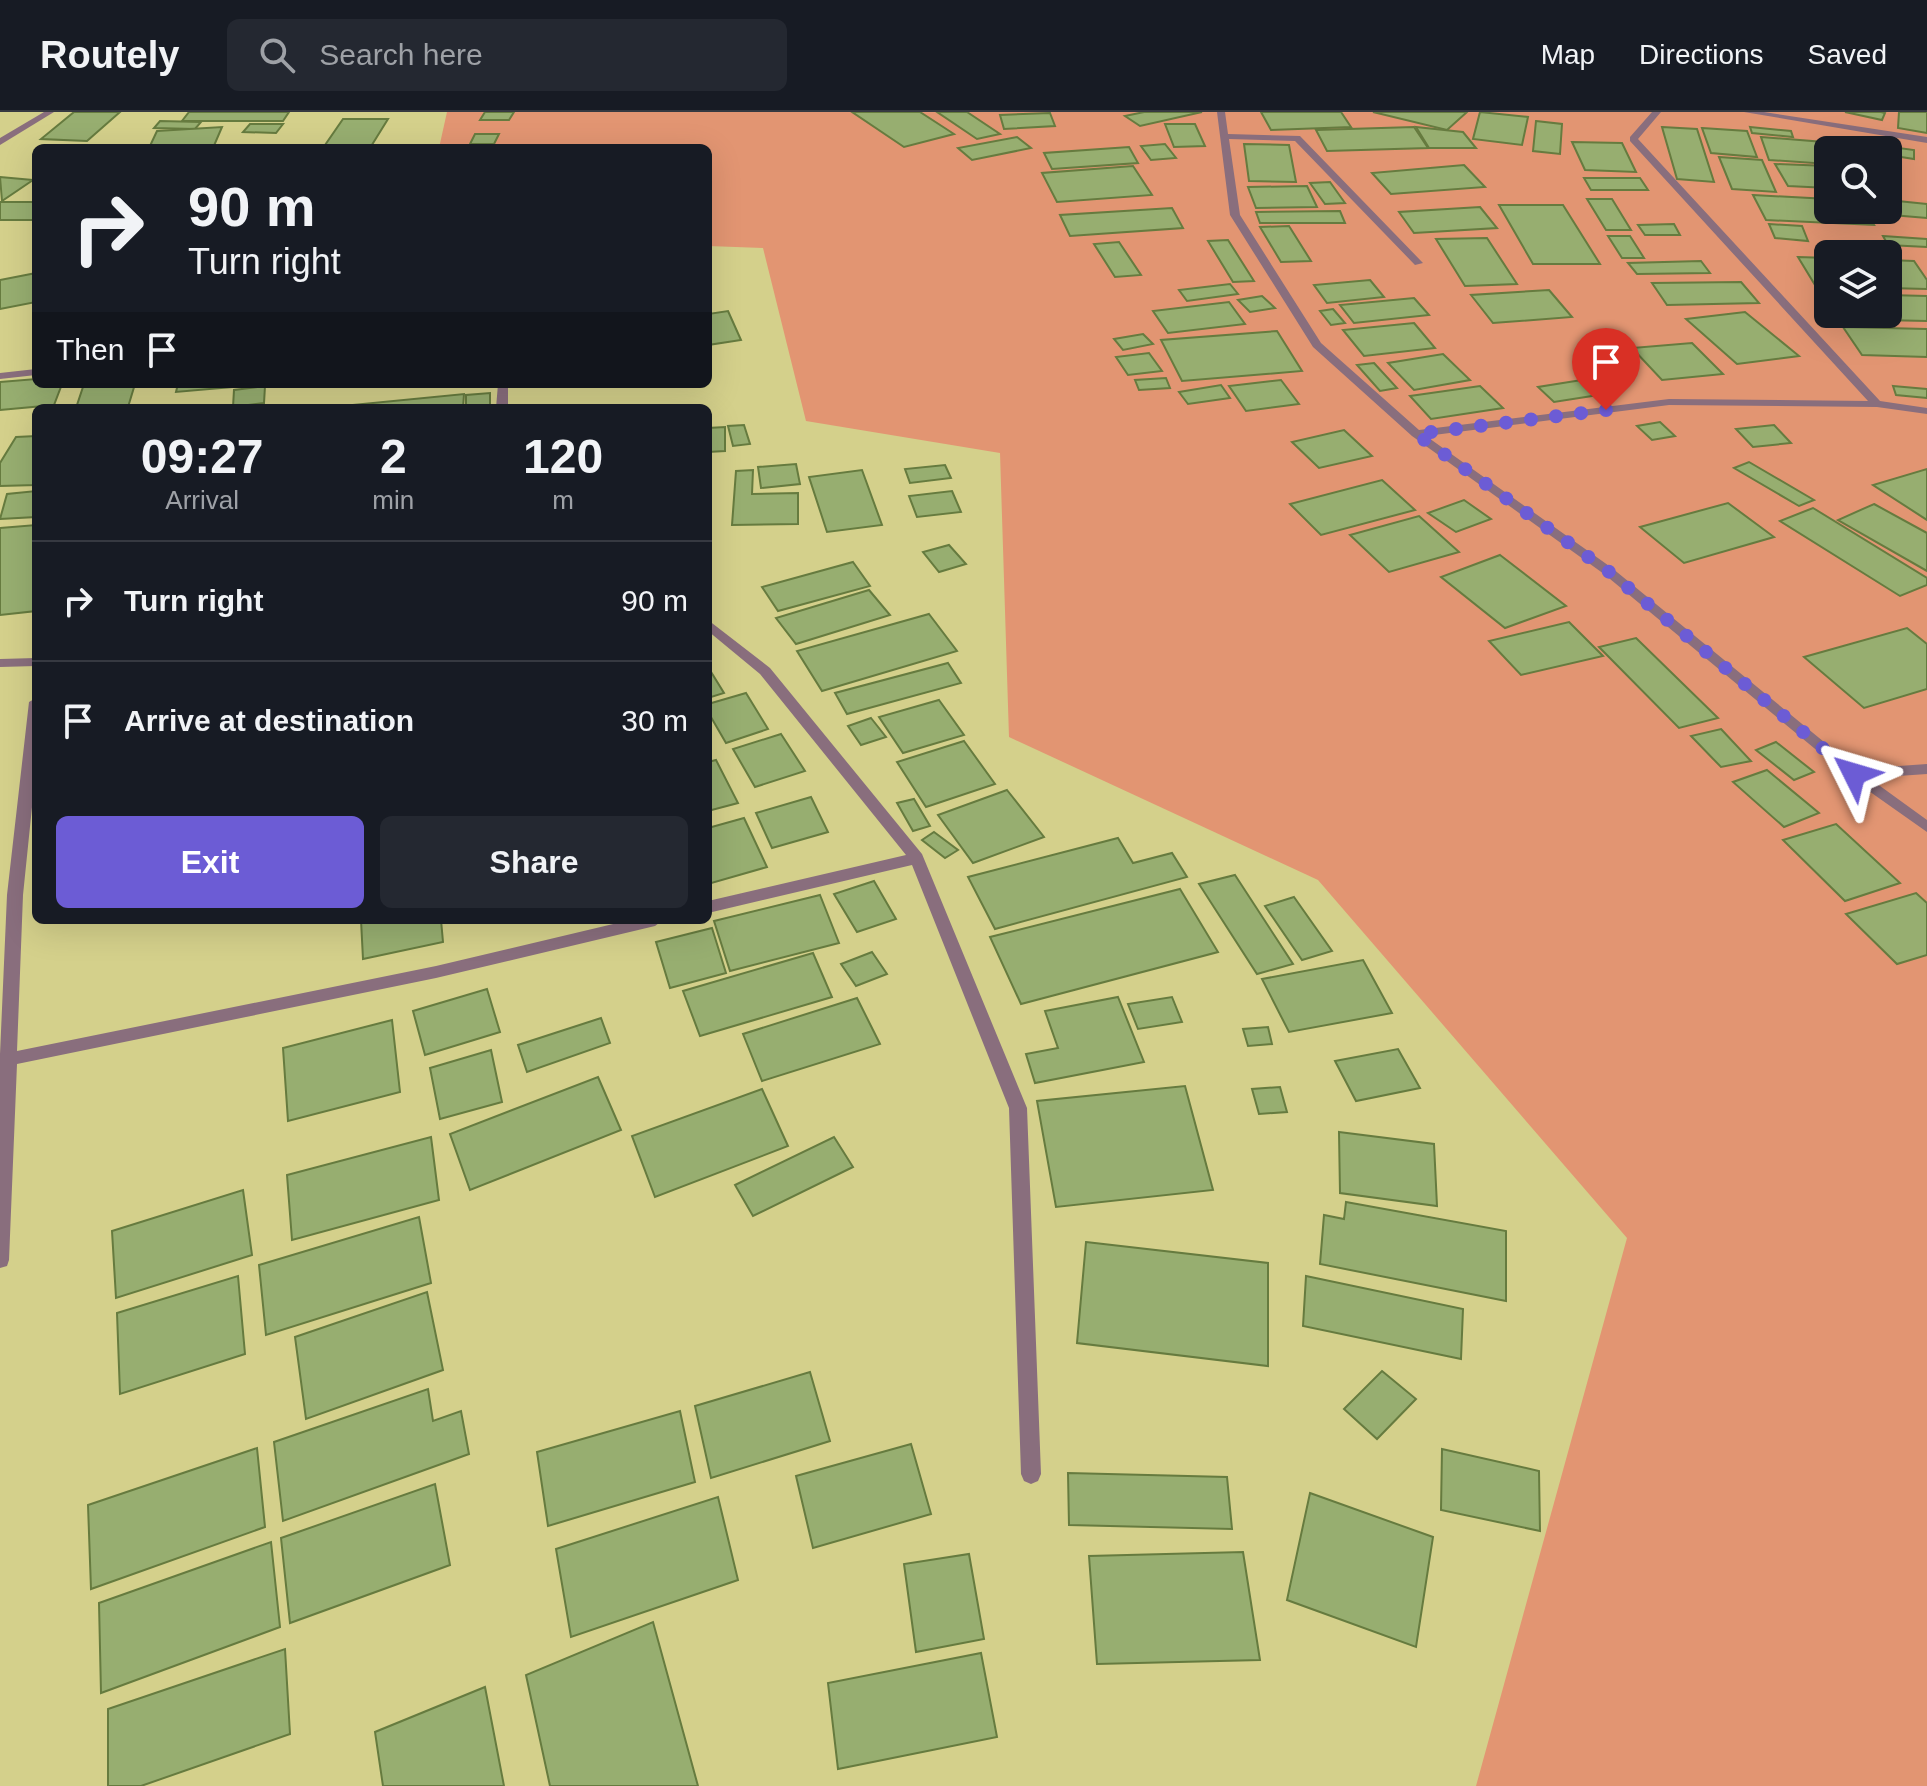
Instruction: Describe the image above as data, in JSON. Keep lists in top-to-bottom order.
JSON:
{
  "page": {
    "header": "Routely",
    "search": "Search here",
    "nav": ["Map", "Directions", "Saved"],
    "turn": ["90 m", "Turn right"],
    "then": "Then",
    "eta": [
      "09:27",
      "Arrival",
      "2",
      "min",
      "120",
      "m"
    ],
    "list": [
      {
        "name": "Turn right",
        "value": "90 m"
      },
      {
        "name": "Arrive at destination",
        "value": "30 m"
      }
    ],
    "buttons": ["Exit", "Share"]
  }
}
